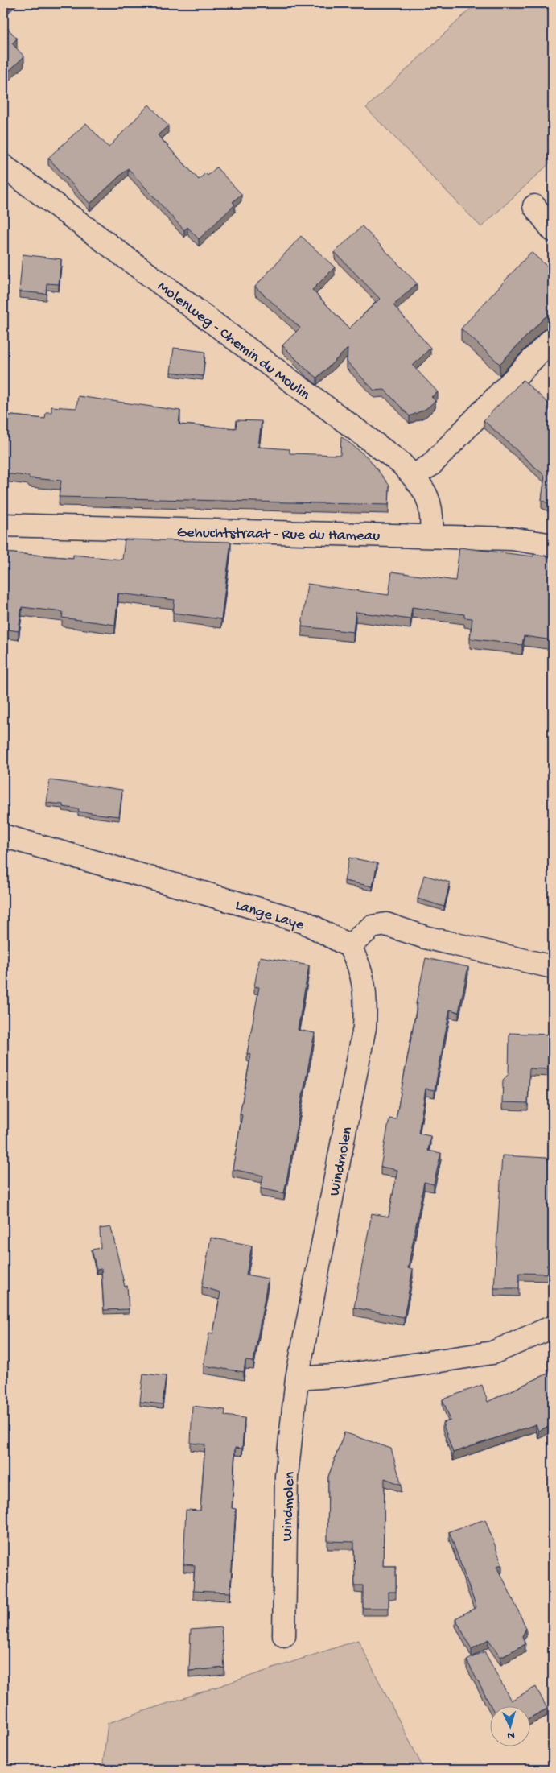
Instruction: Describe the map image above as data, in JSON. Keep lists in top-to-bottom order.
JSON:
{
  "streets": {
    "street": [
      "Molenweg - Chemin du Moulin",
      "Gehuchtstraat - Rue du Hameau",
      "Lange Laye",
      "Windmolen"
    ]
  },
  "crossings": [
    ["Molenweg - Chemin du Moulin", "Gehuchtstraat - Rue du Hameau"],
    ["Lange Laye", "Windmolen"]
  ],
  "north": "bottom"
}
